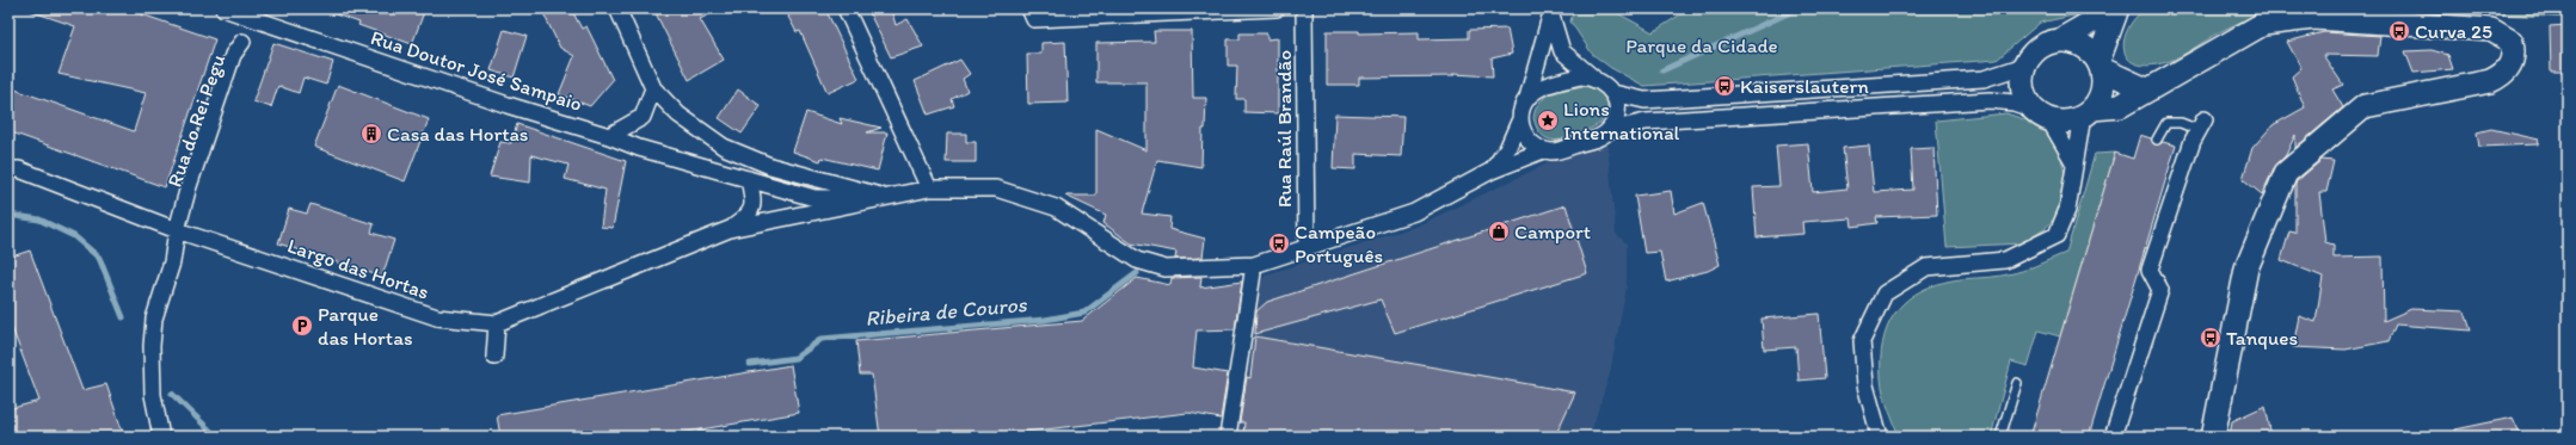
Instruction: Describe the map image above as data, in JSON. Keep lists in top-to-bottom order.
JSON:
{
  "streets": {
    "street": [
      "Rua Doutor José Sampaio",
      "Rua do Rei Pegu",
      "Rua Raúl Brandão",
      "Largo das Hortas"
    ]
  },
  "crossings": [
    ["Rua Doutor José Sampaio", "Rua do Rei Pegu"],
    ["Rua Doutor José Sampaio", "Rua Raúl Brandão"],
    ["Rua do Rei Pegu", "Largo das Hortas"]
  ],
  "water": ["Ribeira de Couros"],
  "parks": ["Parque da Cidade"],
  "places": {
    "bus stop": [
      "Curva 25",
      "Kaiserslautern",
      "Campeão Português",
      "Tanques"
    ],
    "place": ["Lions International"],
    "building": ["Casa das Hortas"],
    "shop": ["Camport"],
    "parking": ["Parque das Hortas"]
  }
}
